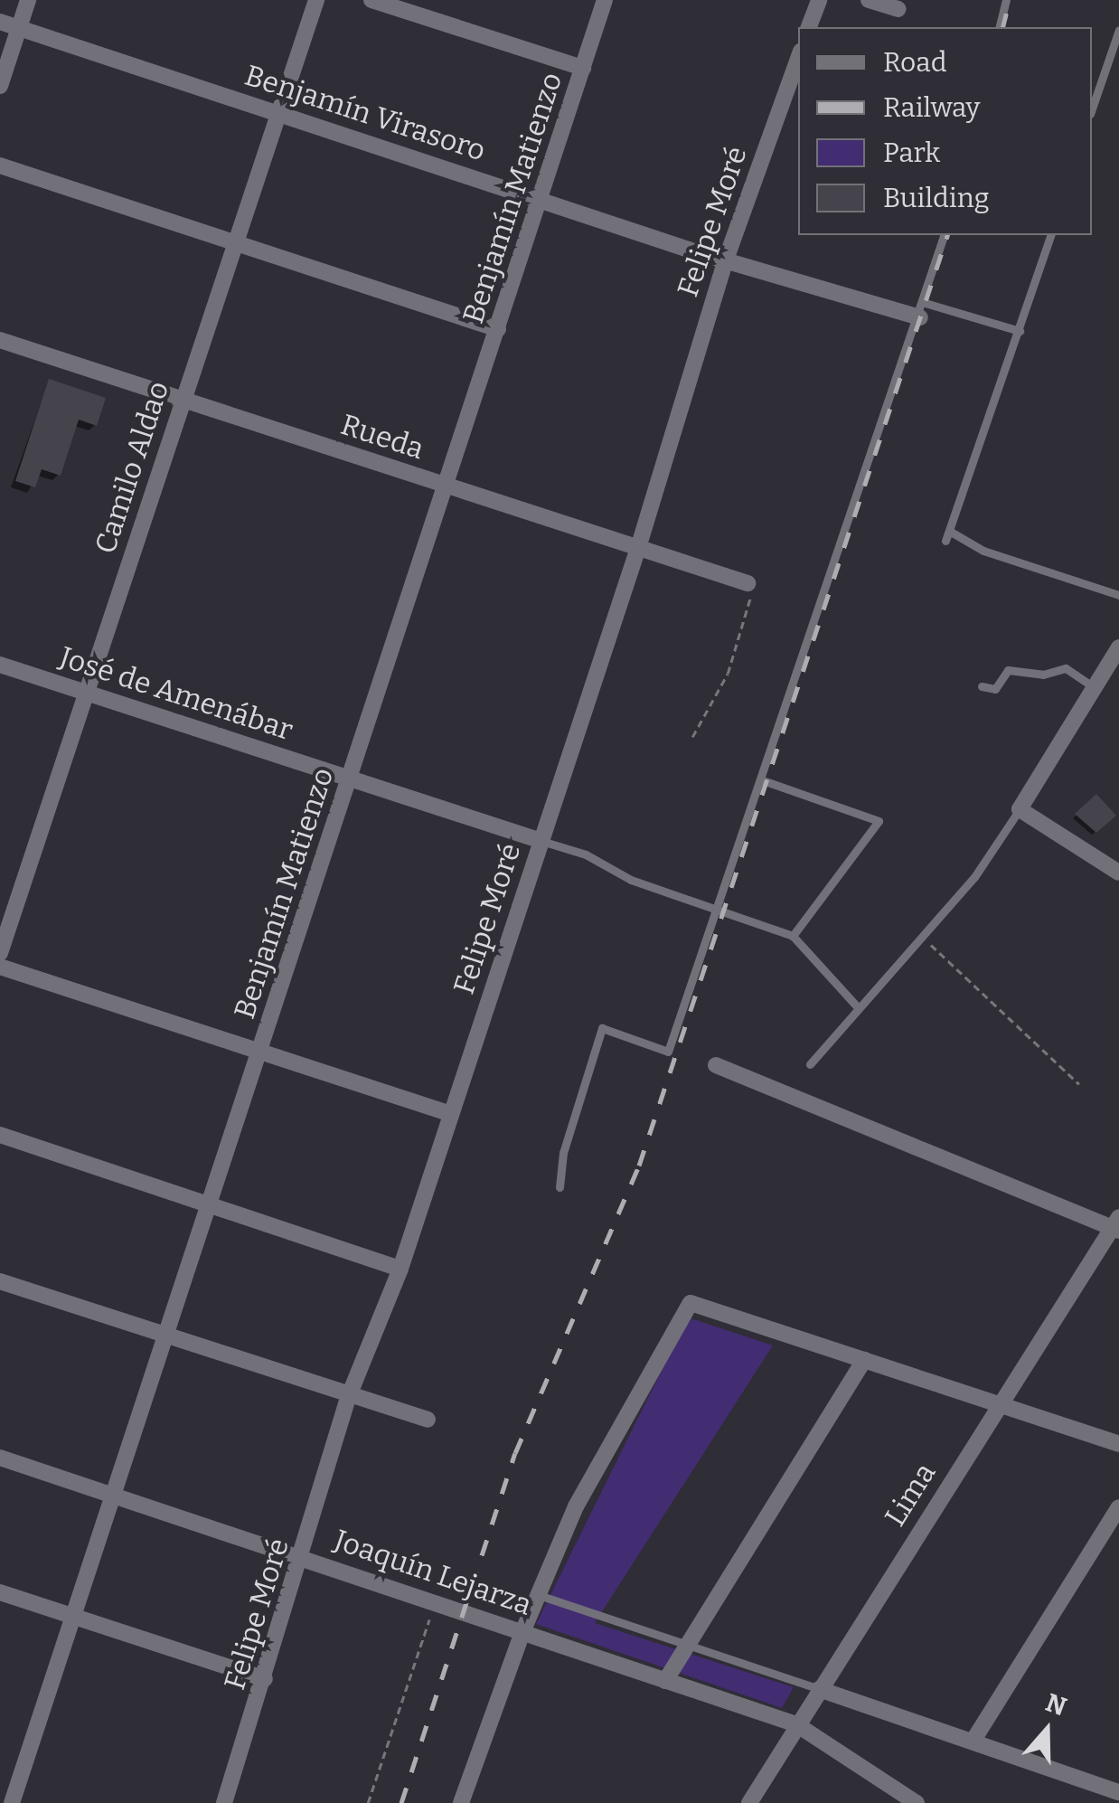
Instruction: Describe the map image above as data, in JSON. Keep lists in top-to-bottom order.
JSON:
{
  "streets": {
    "street": [
      "Benjamín Virasoro",
      "Benjamín Matienzo",
      "Felipe Moré",
      "Rueda",
      "Camilo Aldao",
      "José de Amenábar",
      "Lima",
      "Joaquín Lejarza"
    ]
  },
  "crossings": [
    ["Benjamín Virasoro", "Benjamín Matienzo"],
    ["Benjamín Virasoro", "Felipe Moré"],
    ["Benjamín Virasoro", "Camilo Aldao"],
    ["Benjamín Matienzo", "Rueda"],
    ["Benjamín Matienzo", "José de Amenábar"],
    ["Benjamín Matienzo", "Joaquín Lejarza"],
    ["Felipe Moré", "Rueda"],
    ["Felipe Moré", "José de Amenábar"],
    ["Felipe Moré", "Joaquín Lejarza"],
    ["Rueda", "Camilo Aldao"],
    ["Camilo Aldao", "José de Amenábar"],
    ["Lima", "Joaquín Lejarza"]
  ],
  "legend": [
    "Road",
    "Railway",
    "Park",
    "Building"
  ],
  "north": "top"
}
